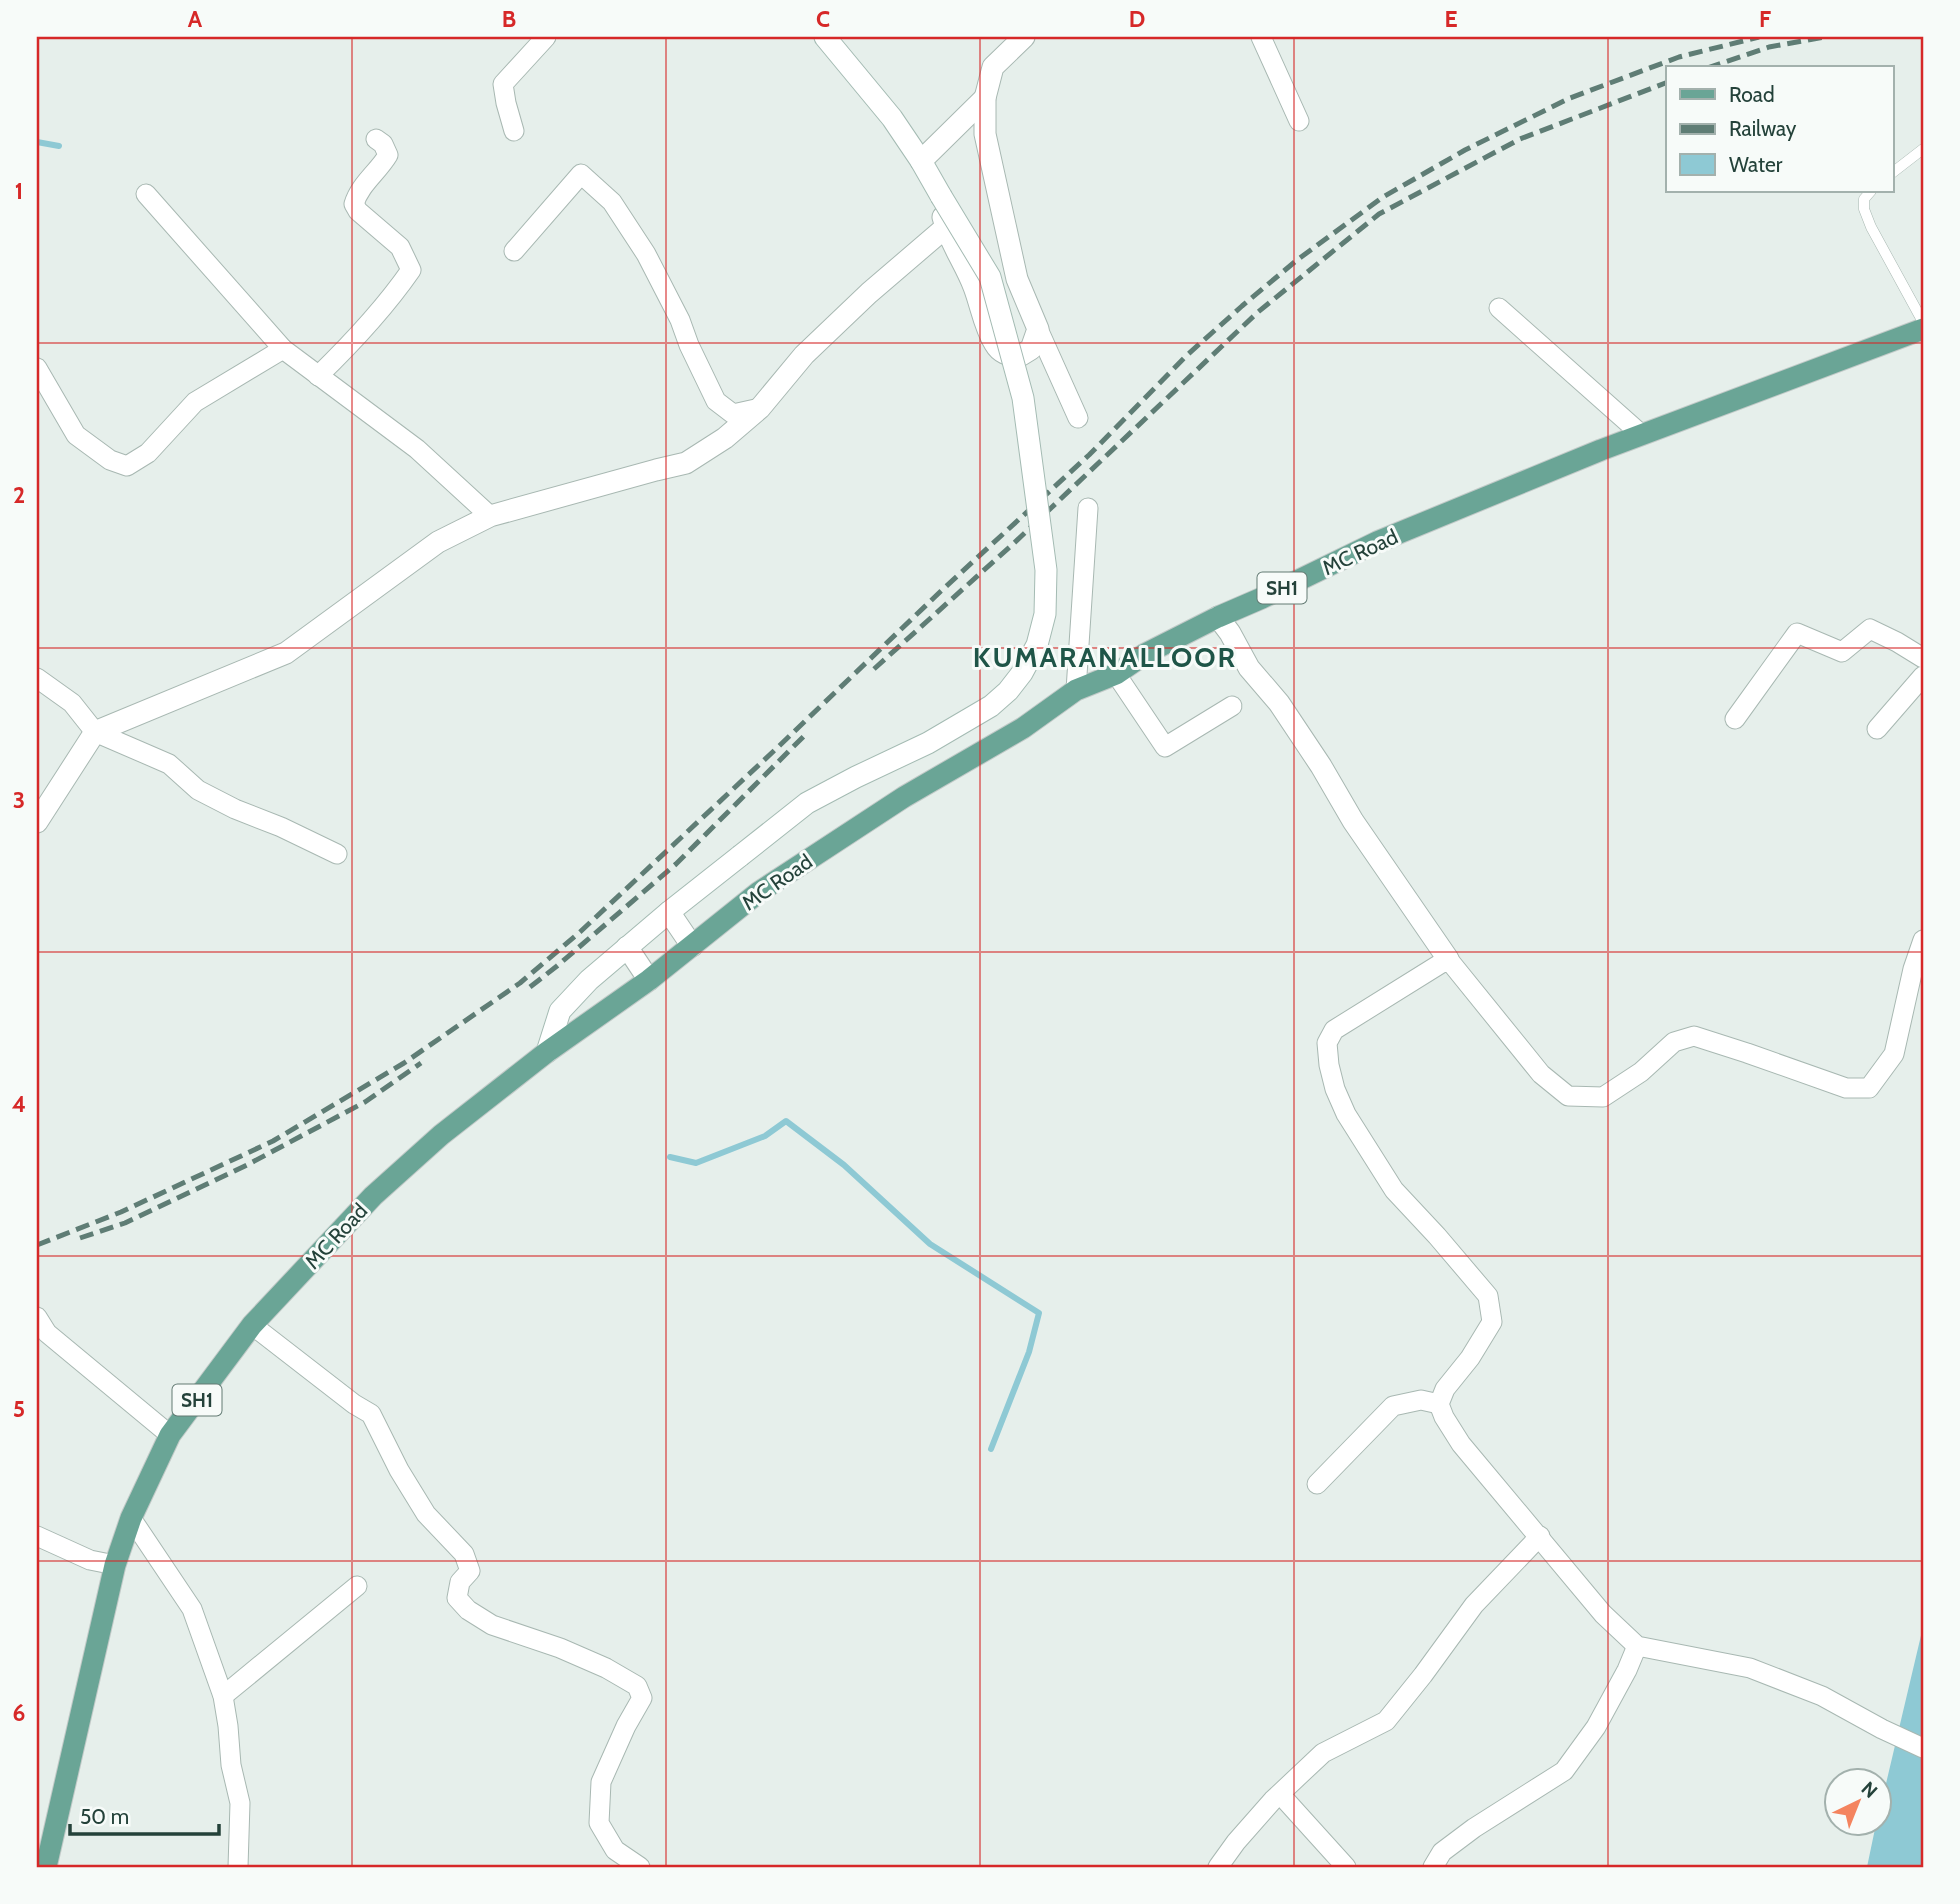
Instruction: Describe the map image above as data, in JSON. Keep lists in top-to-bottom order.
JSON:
{
  "streets": {
    "main road": ["MC Road", "SH1"]
  },
  "districts": ["KUMARANALLOOR"],
  "legend": ["Road", "Railway", "Water"],
  "scale_bar": "50 m",
  "north": "top right",
  "grid": {
    "columns": [
      "A",
      "B",
      "C",
      "D",
      "E",
      "F"
    ],
    "rows": [
      "1",
      "2",
      "3",
      "4",
      "5",
      "6"
    ]
  }
}
